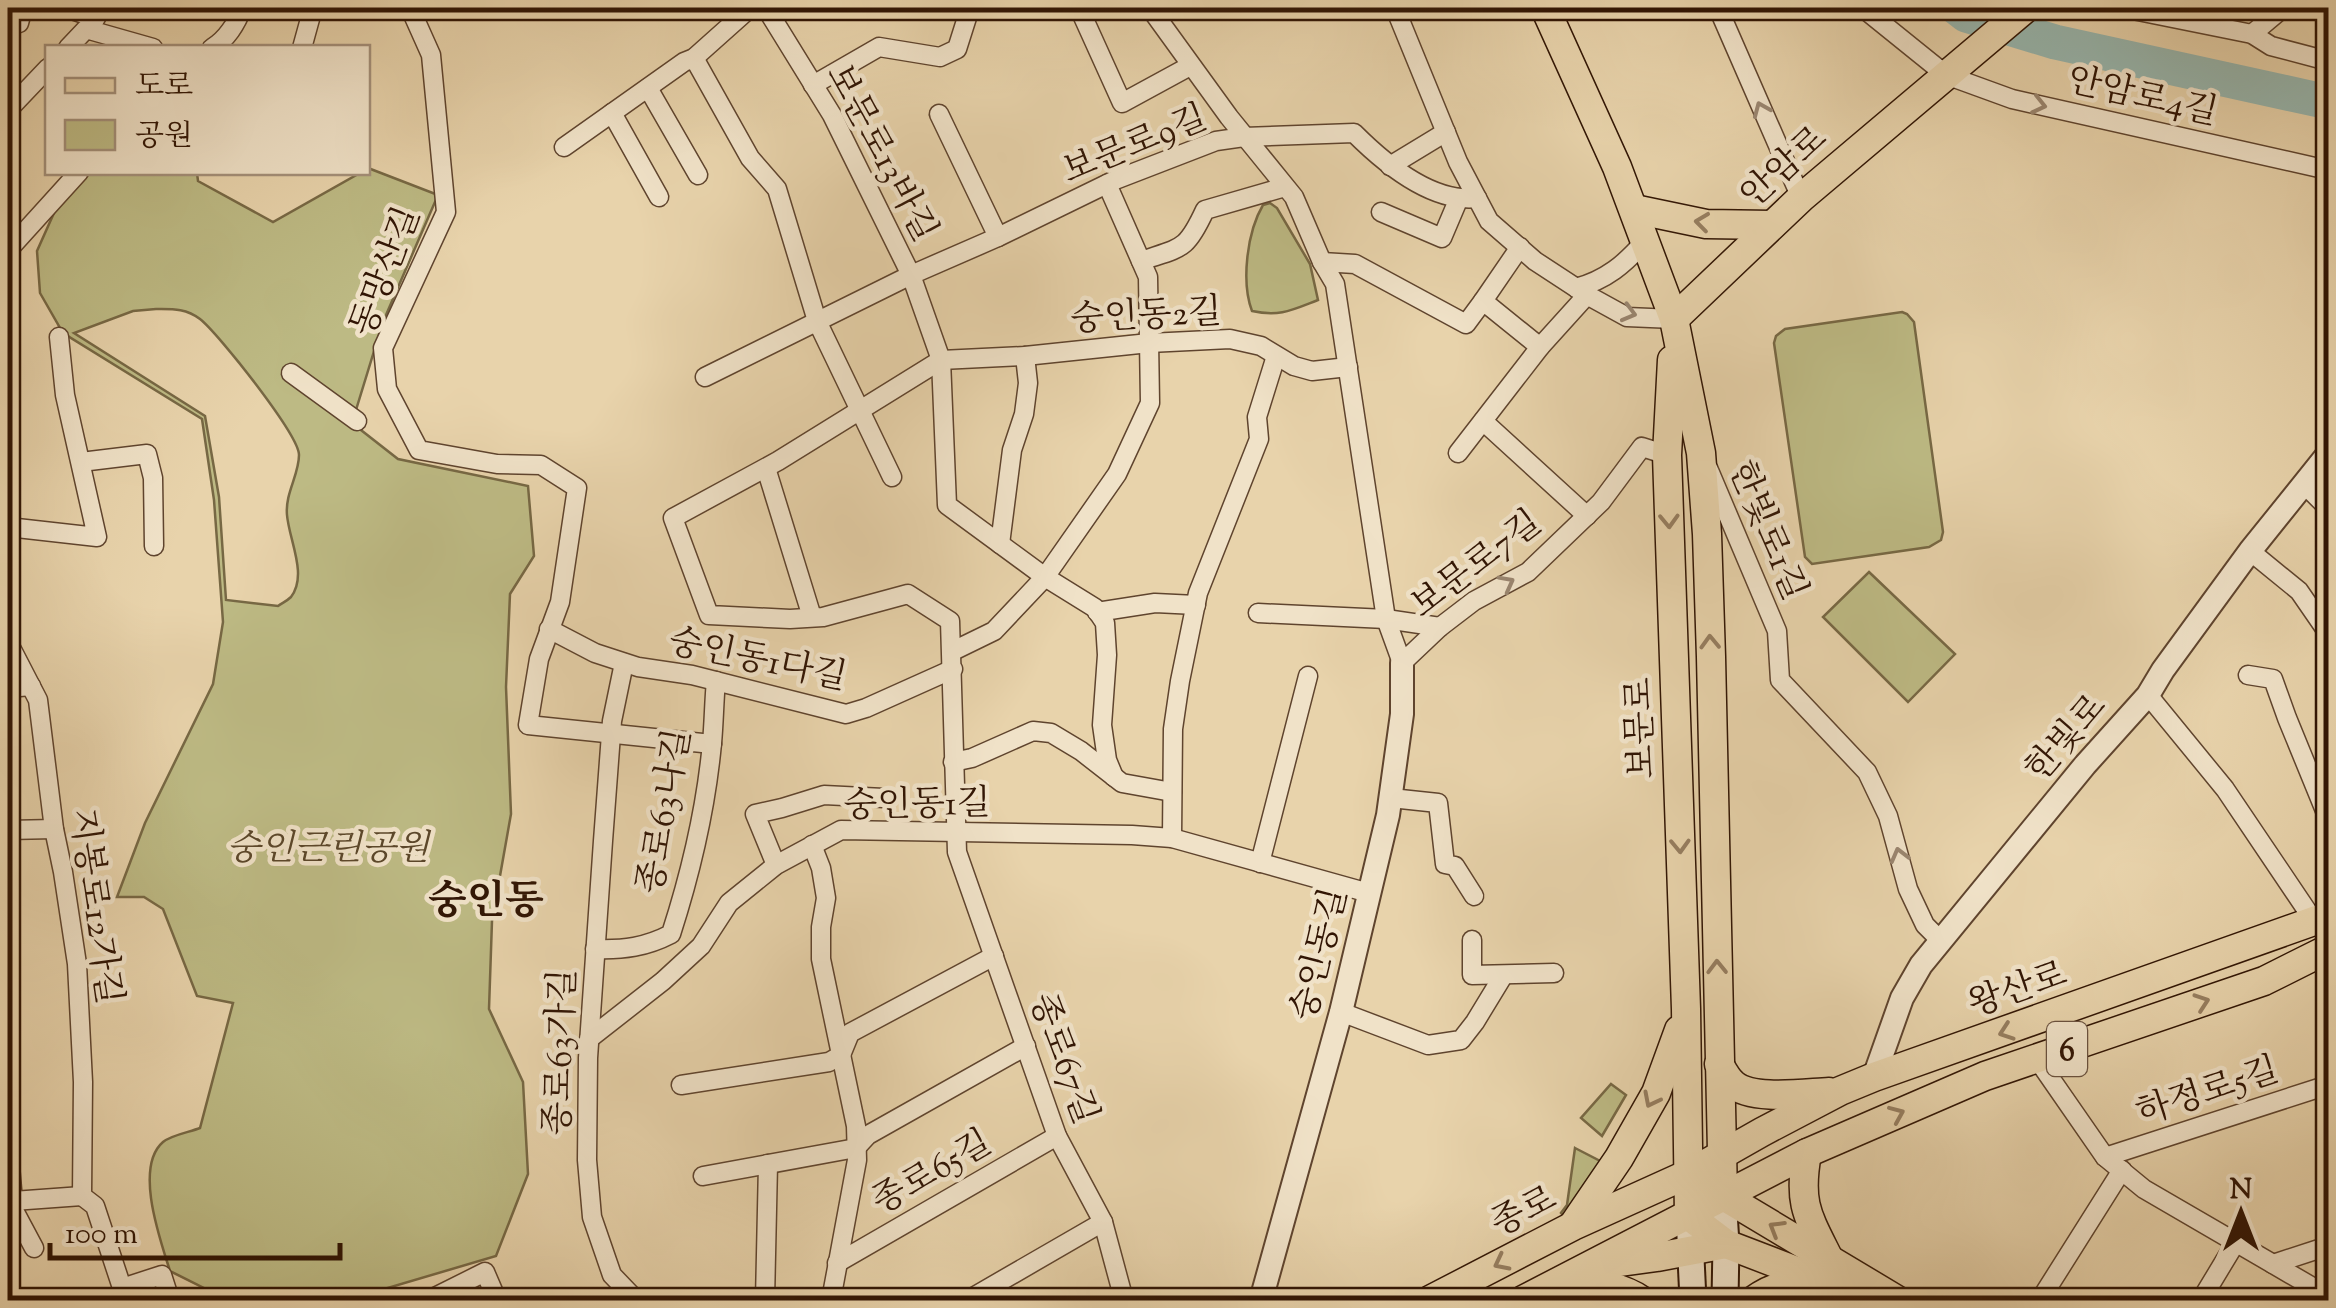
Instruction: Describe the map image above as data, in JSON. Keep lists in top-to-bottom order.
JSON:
{
  "streets": {
    "main road": [
      "안암로",
      "보문로",
      "왕산로",
      "6",
      "종로"
    ],
    "street": [
      "안암로4길",
      "보문로9길",
      "보문로13바길",
      "동망산길",
      "숭인동2길",
      "한빛로1길",
      "보문로7길",
      "숭인동1다길",
      "한빛로",
      "숭인동1길",
      "종로63나길",
      "지봉로12가길",
      "숭인동길",
      "종로63가길",
      "종로67길",
      "하정로5길",
      "종로65길"
    ]
  },
  "crossings": [
    ["안암로4길", "안암로"],
    ["보문로9길", "보문로13바길"],
    ["보문로9길", "숭인동1다길"],
    ["보문로9길", "숭인동길"],
    ["안암로", "보문로"],
    ["동망산길", "숭인동1다길"],
    ["숭인동2길", "숭인동1다길"],
    ["숭인동2길", "숭인동길"],
    ["숭인동2길", "종로67길"],
    ["한빛로1길", "보문로"],
    ["한빛로1길", "한빛로"],
    ["보문로7길", "보문로"],
    ["보문로7길", "숭인동길"],
    ["숭인동1다길", "종로63나길"],
    ["숭인동1다길", "종로63가길"],
    ["숭인동1다길", "종로67길"],
    ["보문로", "왕산로"],
    ["보문로", "종로"],
    ["한빛로", "왕산로"],
    ["숭인동1길", "숭인동길"],
    ["숭인동1길", "종로63가길"],
    ["숭인동1길", "종로67길"],
    ["숭인동1길", "종로65길"],
    ["종로63나길", "종로63가길"],
    ["왕산로", "종로"],
    ["종로67길", "종로65길"]
  ],
  "one_way": ["한빛로1길", "보문로7길"],
  "districts": ["숭인동"],
  "parks": ["숭인근린공원"],
  "legend": ["도로", "공원"],
  "scale_bar": "100 m",
  "north": "top"
}
